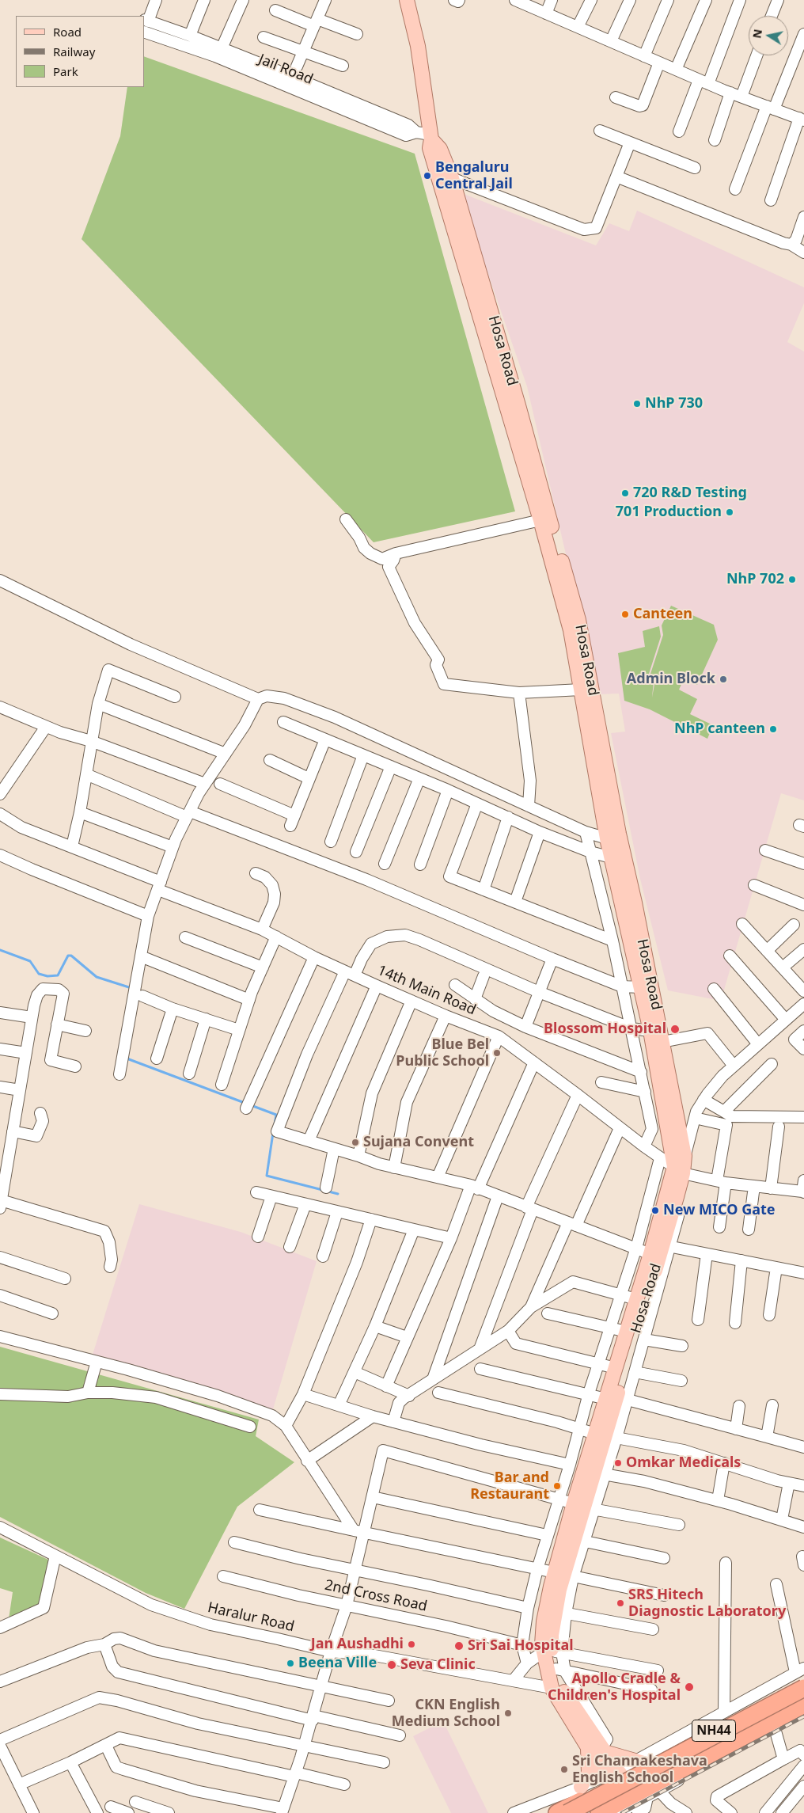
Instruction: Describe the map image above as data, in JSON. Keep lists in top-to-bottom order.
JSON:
{
  "streets": {
    "highway": ["NH44"],
    "main road": ["Hosa Road"],
    "street": [
      "Jail Road",
      "14th Main Road",
      "2nd Cross Road",
      "Haralur Road"
    ]
  },
  "crossings": [
    ["Hosa Road", "14th Main Road"],
    ["Hosa Road", "Haralur Road"],
    ["Hosa Road", "NH44"]
  ],
  "places": [
    "Bengaluru Central Jail",
    "NhP 730",
    "720 R&D Testing",
    "701 Production",
    "NhP 702",
    "Canteen",
    "Admin Block",
    "NhP canteen",
    "Blossom Hospital",
    "Blue Bel Public School",
    "Sujana Convent",
    "New MICO Gate",
    "Omkar Medicals",
    "Bar and Restaurant",
    "SRS Hitech Diagnostic Laboratory",
    "Jan Aushadhi",
    "Sri Sai Hospital",
    "Beena Ville",
    "Seva Clinic",
    "Apollo Cradle & Children's Hospital",
    "CKN English Medium School",
    "Sri Channakeshava English School"
  ],
  "legend": ["Road", "Railway", "Park"],
  "north": "left"
}
